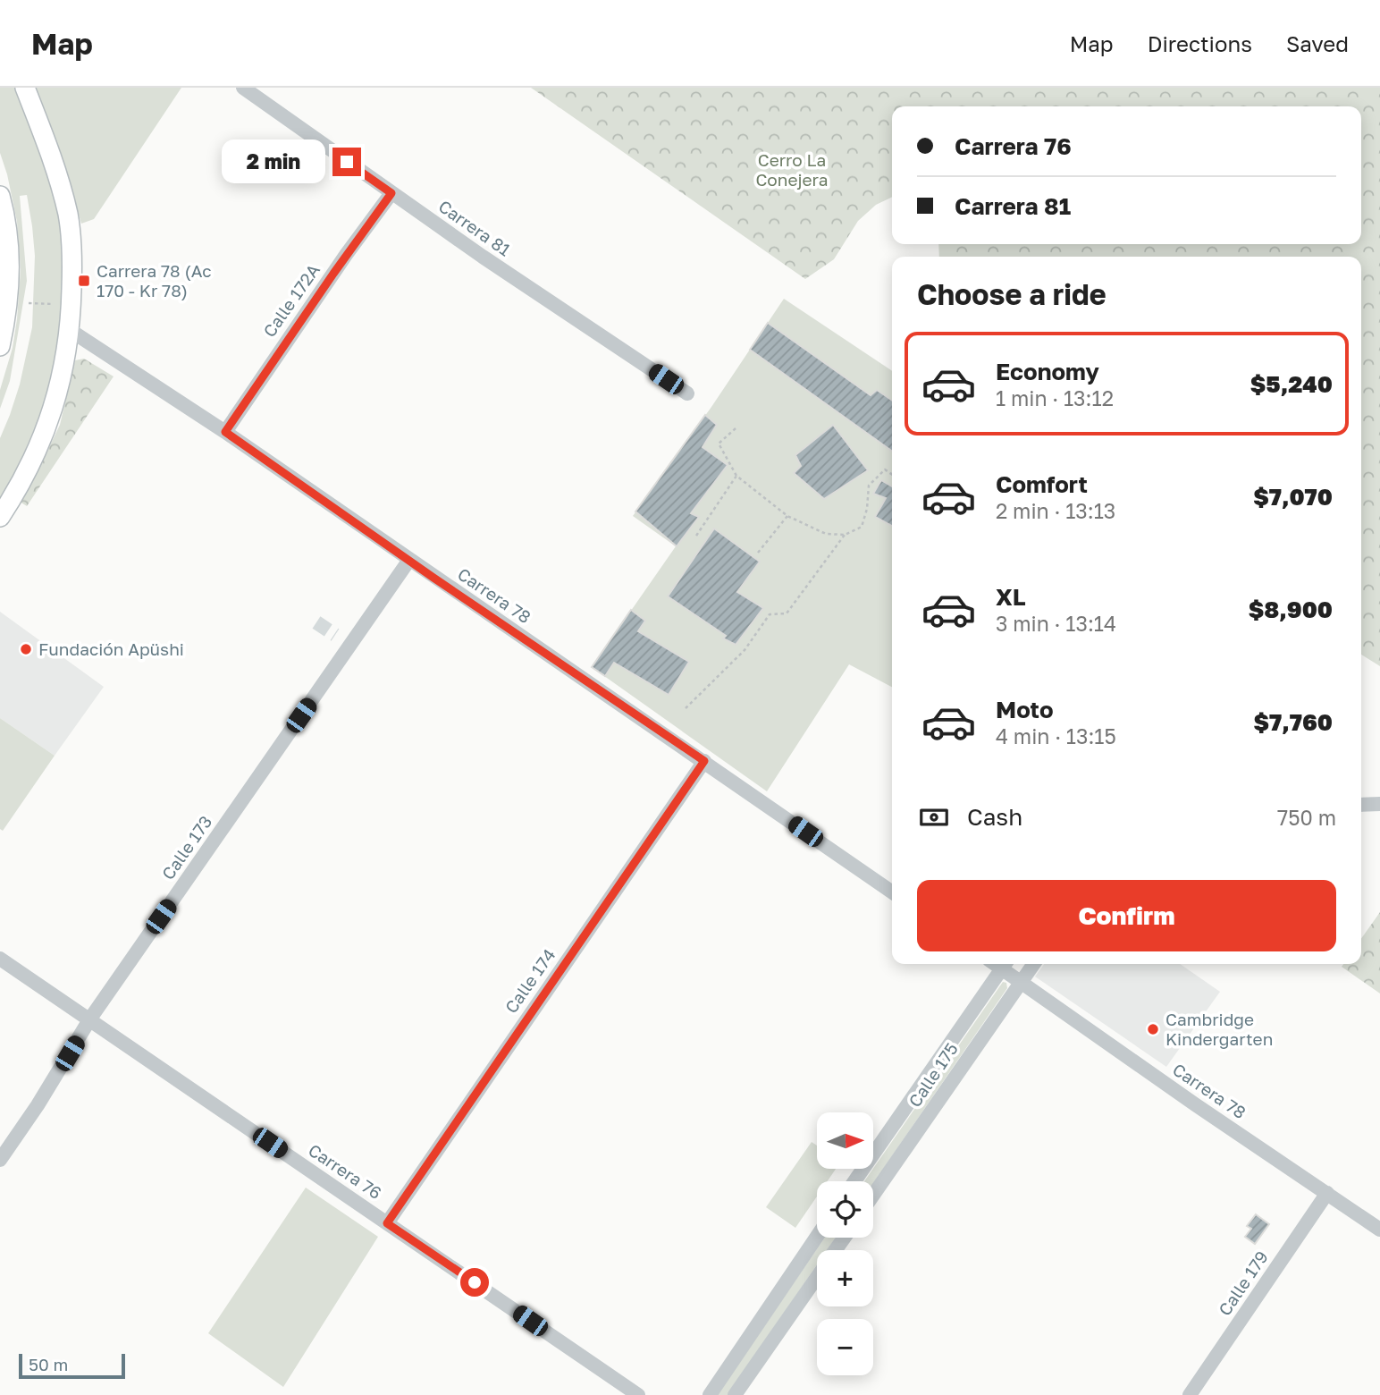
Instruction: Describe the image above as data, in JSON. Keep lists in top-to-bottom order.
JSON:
{
  "streets": {
    "street": [
      "Carrera 81",
      "Calle 172A",
      "Carrera 78",
      "Calle 173",
      "Calle 174",
      "Calle 175",
      "Carrera 76",
      "Calle 179"
    ]
  },
  "crossings": [
    ["Carrera 81", "Calle 172A"],
    ["Calle 172A", "Carrera 78"],
    ["Carrera 78", "Calle 173"],
    ["Carrera 78", "Calle 174"],
    ["Carrera 78", "Calle 175"],
    ["Carrera 78", "Calle 179"],
    ["Calle 173", "Carrera 76"],
    ["Calle 174", "Carrera 76"]
  ],
  "parks": ["Cerro La Conejera"],
  "places": {
    "transit": ["Carrera 78 (Ac 170 - Kr 78)"],
    "other": ["Fundación Apüshi", "Cambridge Kindergarten"]
  },
  "scale_bar": "50 m",
  "north": "right",
  "page": {
    "header": "Map",
    "nav": ["Map", "Directions", "Saved"],
    "banner": ["Carrera 76", "Carrera 81"],
    "bubble": "2 min",
    "heading": "Choose a ride",
    "list": [
      {
        "name": "Economy",
        "note": "1 min · 13:12",
        "value": "$5,240"
      },
      {
        "name": "Comfort",
        "note": "2 min · 13:13",
        "value": "$7,070"
      },
      {
        "name": "XL",
        "note": "3 min · 13:14",
        "value": "$8,900"
      },
      {
        "name": "Moto",
        "note": "4 min · 13:15",
        "value": "$7,760"
      }
    ],
    "pay": ["Cash", "750 m"],
    "buttons": "Confirm",
    "map_buttons": ["+", "−"],
    "scale": "50 m"
  }
}
